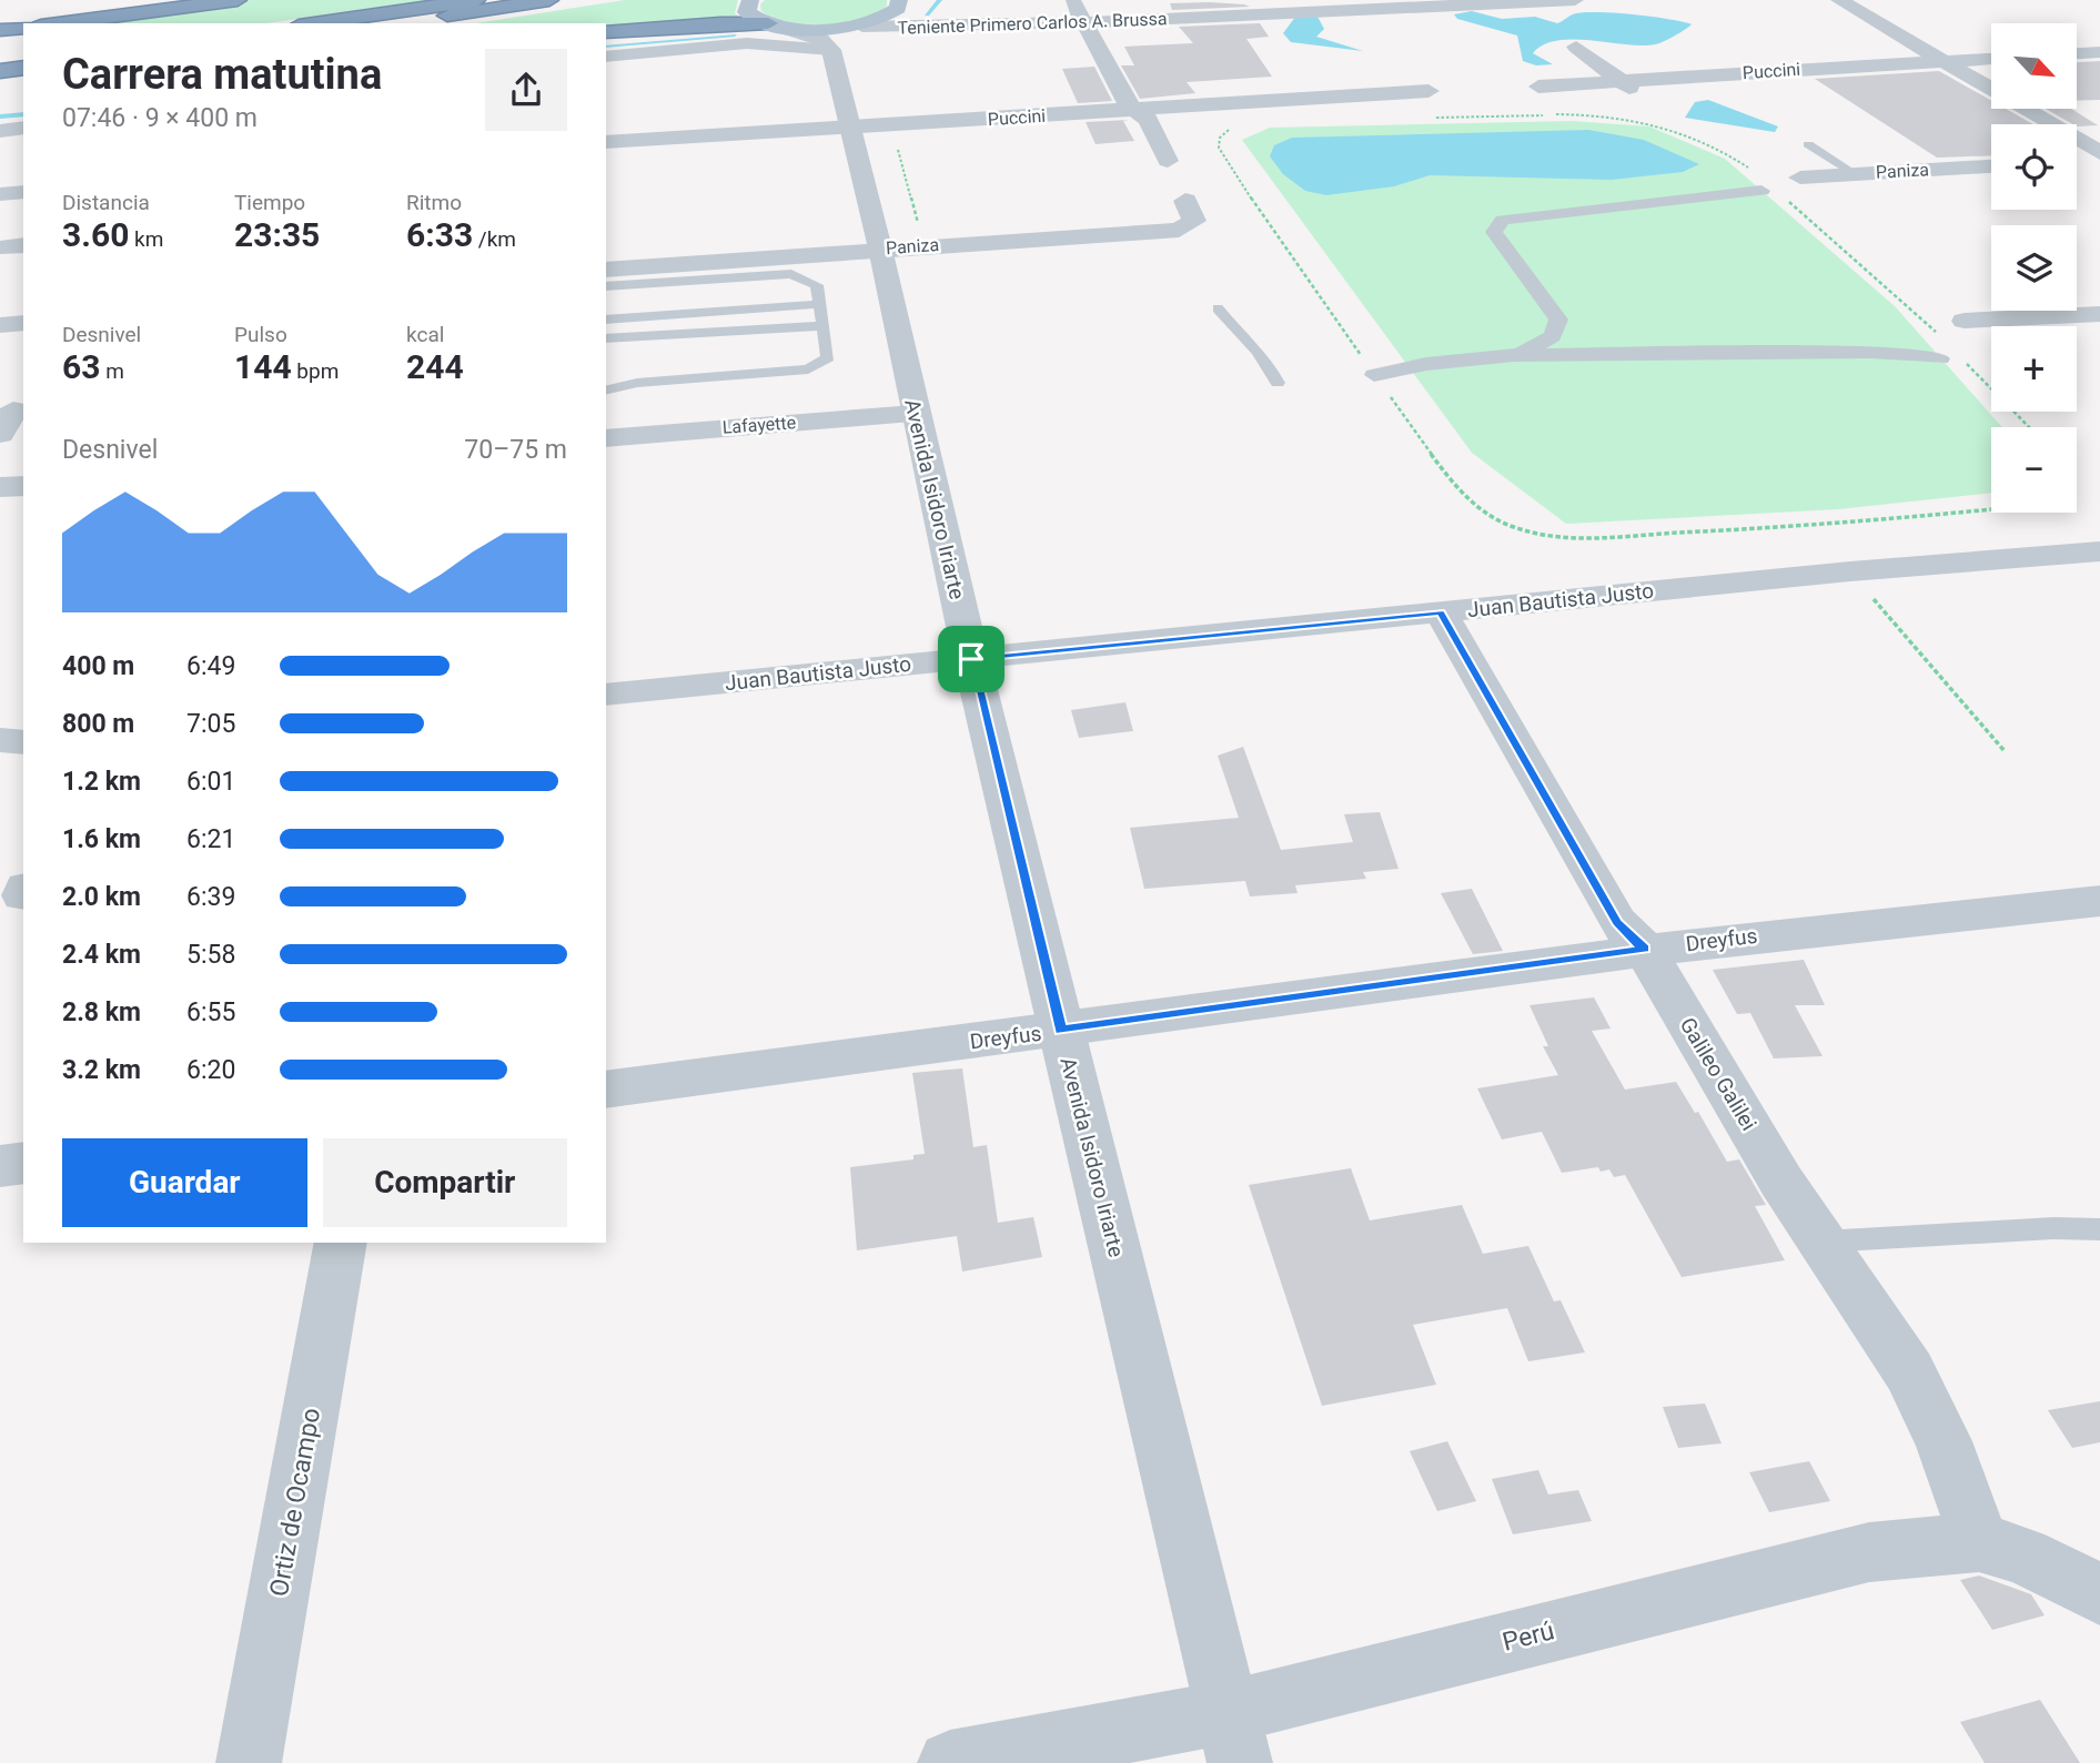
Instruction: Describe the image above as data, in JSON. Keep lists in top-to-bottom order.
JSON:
{
  "streets": {
    "street": [
      "Teniente Primero Carlos A. Brussa",
      "Puccini",
      "Paniza",
      "Lafayette",
      "Avenida Isidoro Iriarte",
      "Juan Bautista Justo",
      "Dreyfus",
      "Galileo Galilei",
      "Ortiz de Ocampo",
      "Perú"
    ]
  },
  "crossings": [
    ["Puccini", "Avenida Isidoro Iriarte"],
    ["Paniza", "Avenida Isidoro Iriarte"],
    ["Lafayette", "Avenida Isidoro Iriarte"],
    ["Avenida Isidoro Iriarte", "Juan Bautista Justo"],
    ["Avenida Isidoro Iriarte", "Dreyfus"],
    ["Avenida Isidoro Iriarte", "Perú"],
    ["Juan Bautista Justo", "Galileo Galilei"],
    ["Dreyfus", "Galileo Galilei"],
    ["Galileo Galilei", "Perú"]
  ],
  "north": "bottom right",
  "page": {
    "map_buttons": ["+", "−"],
    "heading": ["Carrera matutina", "07:46 · 9 × 400 m"],
    "stats": [
      ["Distancia", "3.60 km"],
      ["Tiempo", "23:35"],
      ["Ritmo", "6:33 /km"],
      ["Desnivel", "63 m"],
      ["Pulso", "144 bpm"],
      ["kcal", "244"]
    ],
    "chart": ["Desnivel", "70–75 m"],
    "list": [
      {
        "name": "400 m",
        "note": "6:49"
      },
      {
        "name": "800 m",
        "note": "7:05"
      },
      {
        "name": "1.2 km",
        "note": "6:01"
      },
      {
        "name": "1.6 km",
        "note": "6:21"
      },
      {
        "name": "2.0 km",
        "note": "6:39"
      },
      {
        "name": "2.4 km",
        "note": "5:58"
      },
      {
        "name": "2.8 km",
        "note": "6:55"
      },
      {
        "name": "3.2 km",
        "note": "6:20"
      }
    ],
    "buttons": ["Guardar", "Compartir"]
  }
}
